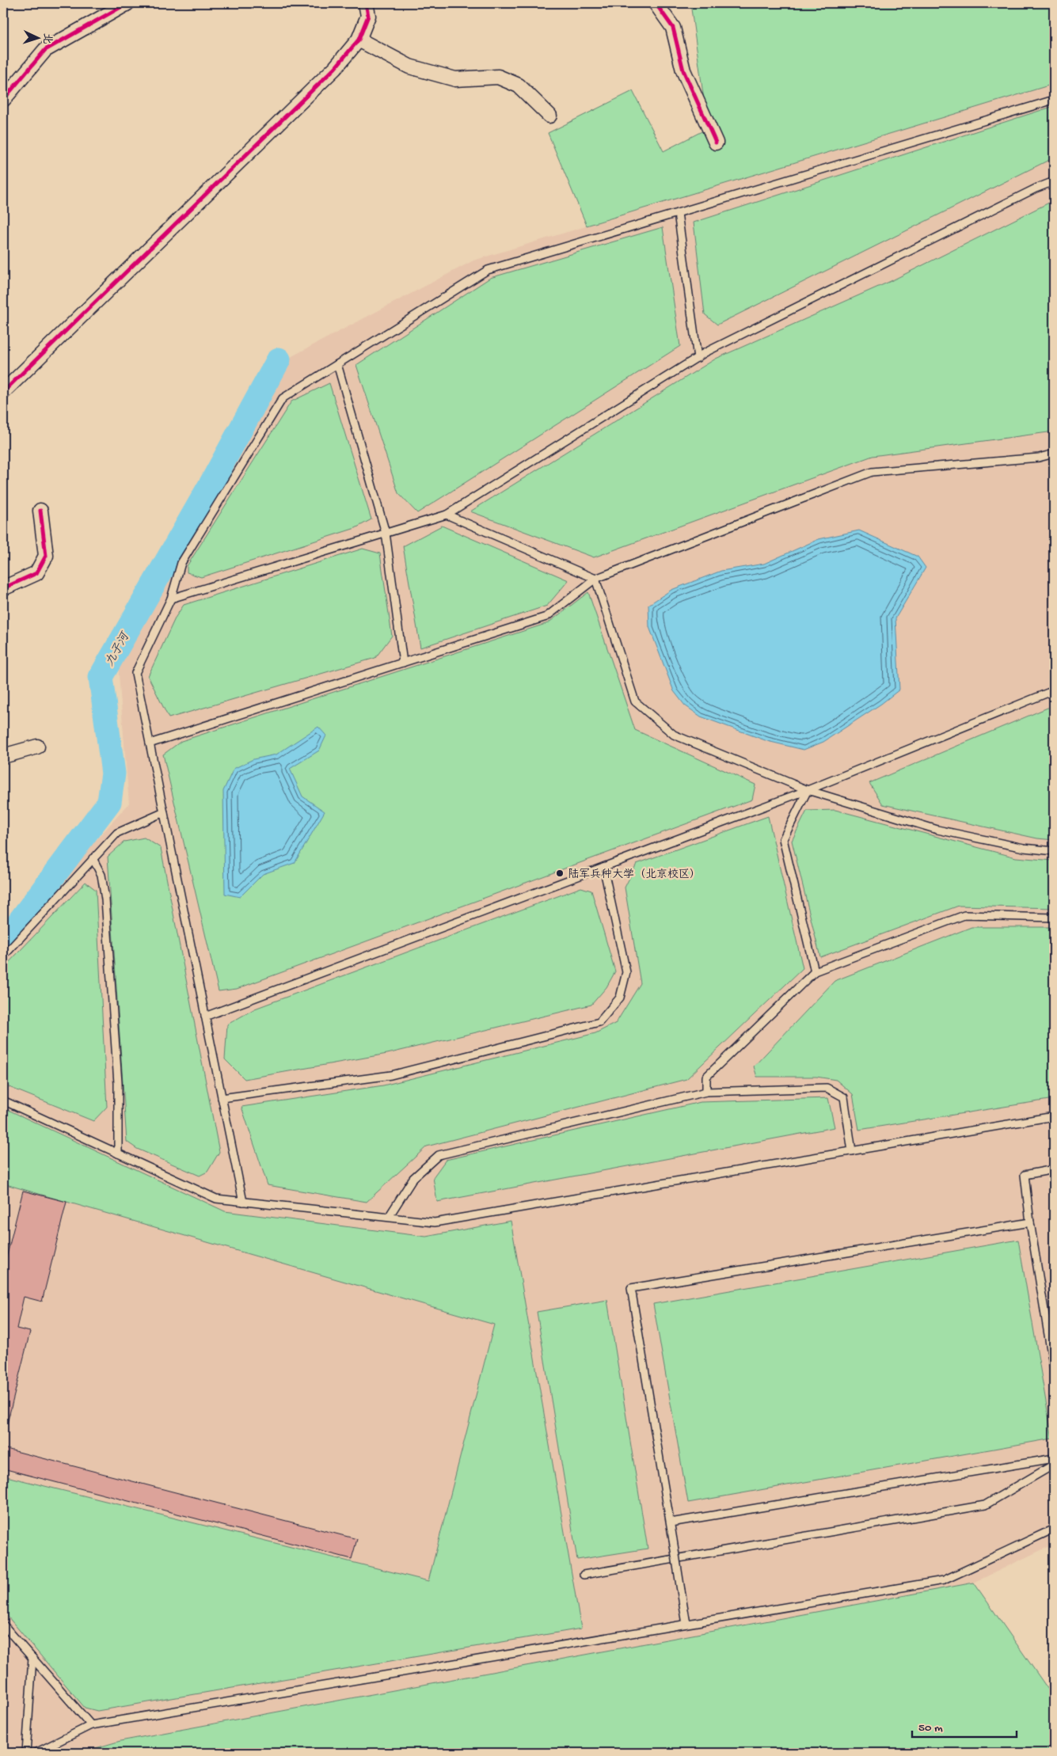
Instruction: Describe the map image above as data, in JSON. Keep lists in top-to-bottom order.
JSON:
{
  "water": ["九子河"],
  "places": ["陆军兵种大学（北京校区）"],
  "scale_bar": "50 m",
  "north": "right"
}
